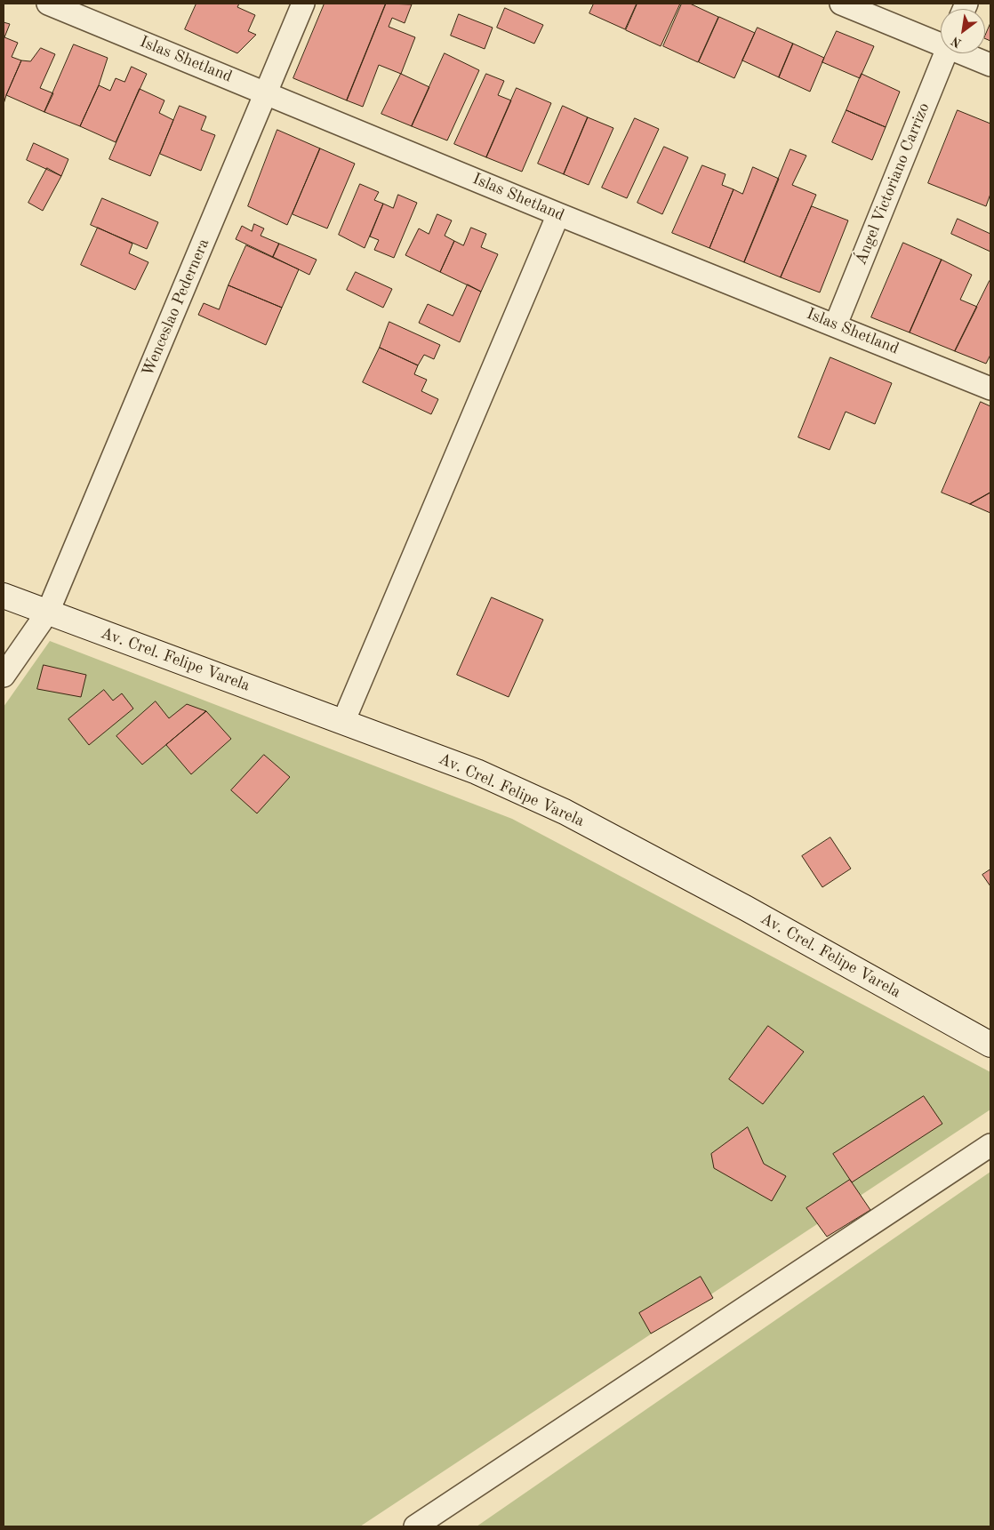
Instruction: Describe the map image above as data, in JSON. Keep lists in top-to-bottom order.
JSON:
{
  "streets": {
    "main road": ["Av. Crel. Felipe Varela"],
    "street": ["Islas Shetland", "Ángel Victoriano Carrizo", "Wenceslao Pedernera"]
  },
  "crossings": [
    ["Islas Shetland", "Ángel Victoriano Carrizo"],
    ["Islas Shetland", "Wenceslao Pedernera"],
    ["Wenceslao Pedernera", "Av. Crel. Felipe Varela"]
  ],
  "north": "bottom left"
}
